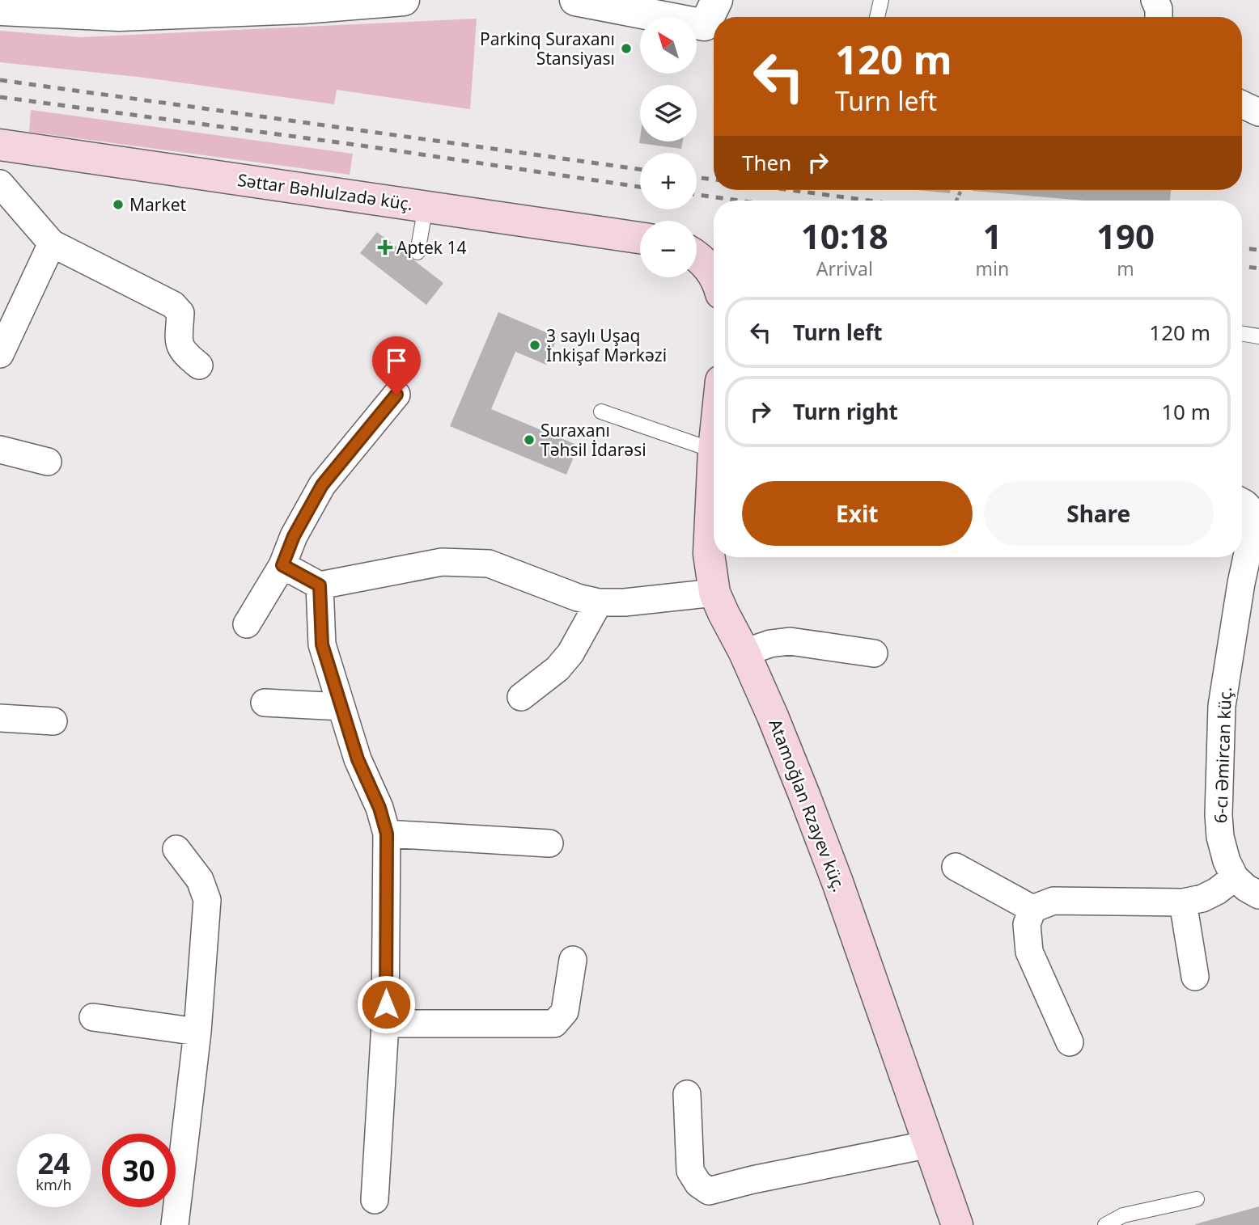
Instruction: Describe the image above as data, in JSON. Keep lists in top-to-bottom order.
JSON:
{
  "streets": {
    "main road": ["Səttar Bəhlulzadə küç.", "Atamoğlan Rzayev küç."],
    "street": ["6-cı Əmircan küç."]
  },
  "places": {
    "other": [
      "Parkinq Suraxanı Stansiyası",
      "Market",
      "3 saylı Uşaq İnkişaf Mərkəzi",
      "Suraxanı Təhsil İdarəsi"
    ],
    "health": ["Aptek 14"]
  },
  "north": "top left",
  "page": {
    "map_buttons": ["+", "−"],
    "turn": ["120 m", "Turn left"],
    "then": "Then",
    "eta": [
      "10:18",
      "Arrival",
      "1",
      "min",
      "190",
      "m"
    ],
    "list": [
      {
        "name": "Turn left",
        "value": "120 m"
      },
      {
        "name": "Turn right",
        "value": "10 m"
      }
    ],
    "buttons": ["Exit", "Share"],
    "speed": "24 km/h",
    "limit": "30"
  }
}
